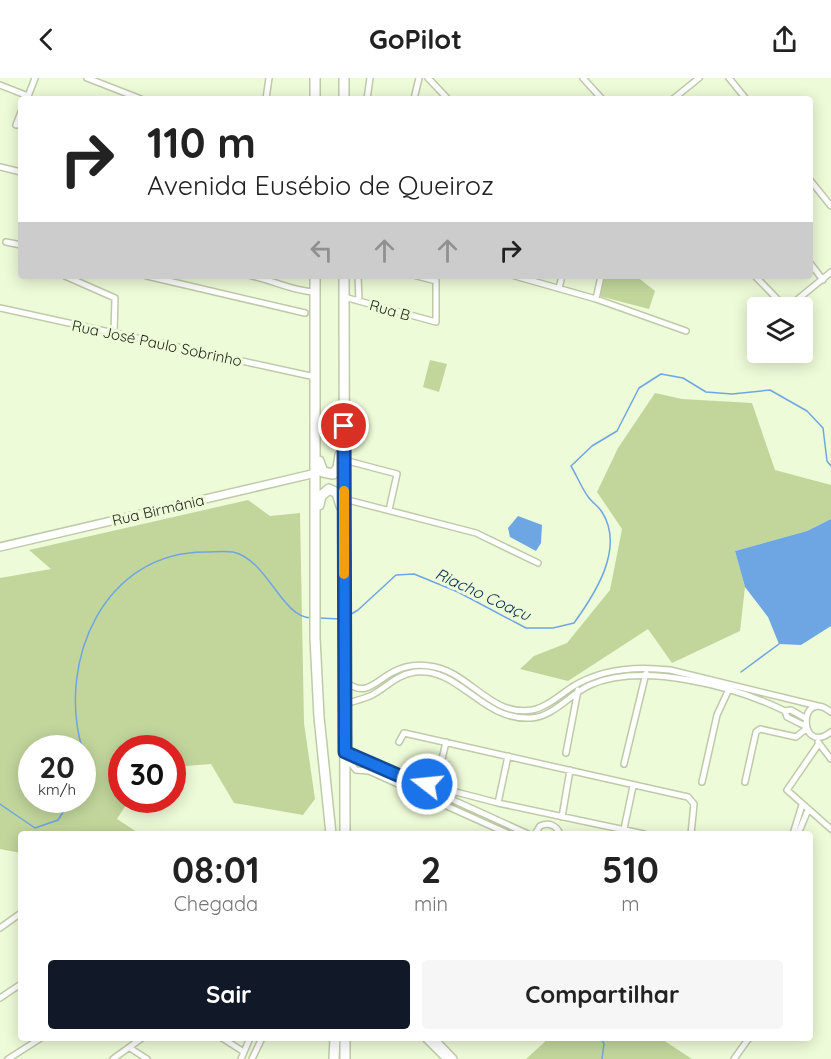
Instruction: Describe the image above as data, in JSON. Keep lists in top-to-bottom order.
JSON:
{
  "streets": {
    "street": ["Rua B", "Rua José Paulo Sobrinho", "Rua Birmânia"]
  },
  "water": ["Riacho Coaçu"],
  "page": {
    "header": "GoPilot",
    "turn": ["110 m", "Avenida Eusébio de Queiroz"],
    "speed": "20 km/h",
    "limit": "30",
    "eta": [
      "08:01",
      "Chegada",
      "2",
      "min",
      "510",
      "m"
    ],
    "buttons": ["Sair", "Compartilhar"]
  }
}
